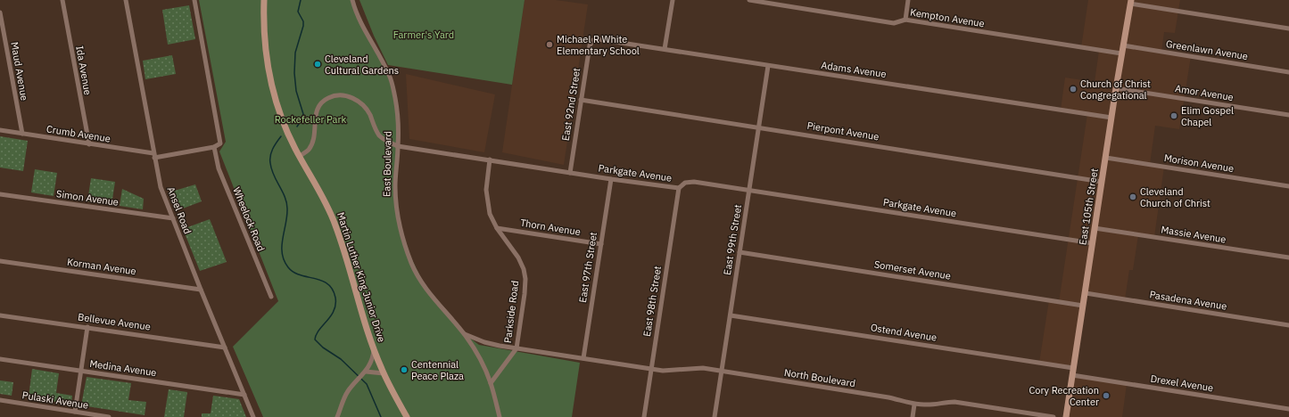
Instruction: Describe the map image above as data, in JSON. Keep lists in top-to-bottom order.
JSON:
{
  "streets": {
    "main road": ["East 105th Street", "Martin Luther King Junior Drive"],
    "street": [
      "Kempton Avenue",
      "Greenlawn Avenue",
      "Adams Avenue",
      "Ida Avenue",
      "Maud Avenue",
      "Amor Avenue",
      "East 92nd Street",
      "Pierpont Avenue",
      "Crumb Avenue",
      "Morison Avenue",
      "East Boulevard",
      "Parkgate Avenue",
      "Simon Avenue",
      "Ansel Road",
      "Wheelock Road",
      "Thorn Avenue",
      "Massie Avenue",
      "East 99th Street",
      "Korman Avenue",
      "East 97th Street",
      "Somerset Avenue",
      "Pasadena Avenue",
      "East 98th Street",
      "Parkside Road",
      "Bellevue Avenue",
      "Ostend Avenue",
      "Medina Avenue",
      "North Boulevard",
      "Drexel Avenue",
      "Pulaski Avenue"
    ]
  },
  "crossings": [
    ["Kempton Avenue", "East 105th Street"],
    ["Greenlawn Avenue", "East 105th Street"],
    ["Adams Avenue", "East 92nd Street"],
    ["Adams Avenue", "East 105th Street"],
    ["Adams Avenue", "East 99th Street"],
    ["Ida Avenue", "Crumb Avenue"],
    ["Maud Avenue", "Crumb Avenue"],
    ["Amor Avenue", "East 105th Street"],
    ["East 92nd Street", "Pierpont Avenue"],
    ["East 92nd Street", "Parkgate Avenue"],
    ["Pierpont Avenue", "East 105th Street"],
    ["Pierpont Avenue", "East 99th Street"],
    ["Crumb Avenue", "Ansel Road"],
    ["Crumb Avenue", "Wheelock Road"],
    ["Morison Avenue", "East 105th Street"],
    ["East Boulevard", "Parkgate Avenue"],
    ["East Boulevard", "Parkside Road"],
    ["East Boulevard", "North Boulevard"],
    ["Parkgate Avenue", "East 105th Street"],
    ["Parkgate Avenue", "East 99th Street"],
    ["Parkgate Avenue", "East 97th Street"],
    ["Parkgate Avenue", "Martin Luther King Junior Drive"],
    ["Parkgate Avenue", "East 98th Street"],
    ["Parkgate Avenue", "Parkside Road"],
    ["Simon Avenue", "Ansel Road"],
    ["East 105th Street", "Massie Avenue"],
    ["East 105th Street", "Somerset Avenue"],
    ["East 105th Street", "Pasadena Avenue"],
    ["East 105th Street", "Ostend Avenue"],
    ["East 105th Street", "Drexel Avenue"],
    ["Ansel Road", "Korman Avenue"],
    ["Ansel Road", "Bellevue Avenue"],
    ["Ansel Road", "Medina Avenue"],
    ["Thorn Avenue", "East 97th Street"],
    ["Thorn Avenue", "Parkside Road"],
    ["East 99th Street", "Somerset Avenue"],
    ["East 99th Street", "Ostend Avenue"],
    ["East 99th Street", "North Boulevard"],
    ["East 97th Street", "North Boulevard"],
    ["East 98th Street", "North Boulevard"],
    ["Parkside Road", "North Boulevard"],
    ["Ostend Avenue", "Drexel Avenue"]
  ],
  "parks": ["Farmer's Yard", "Rockefeller Park"],
  "places": [
    "Michael R White Elementary School",
    "Cleveland Cultural Gardens",
    "Church of Christ Congregational",
    "Elim Gospel Chapel",
    "Cleveland Church of Christ",
    "Centennial Peace Plaza",
    "Cory Recreation Center"
  ]
}
